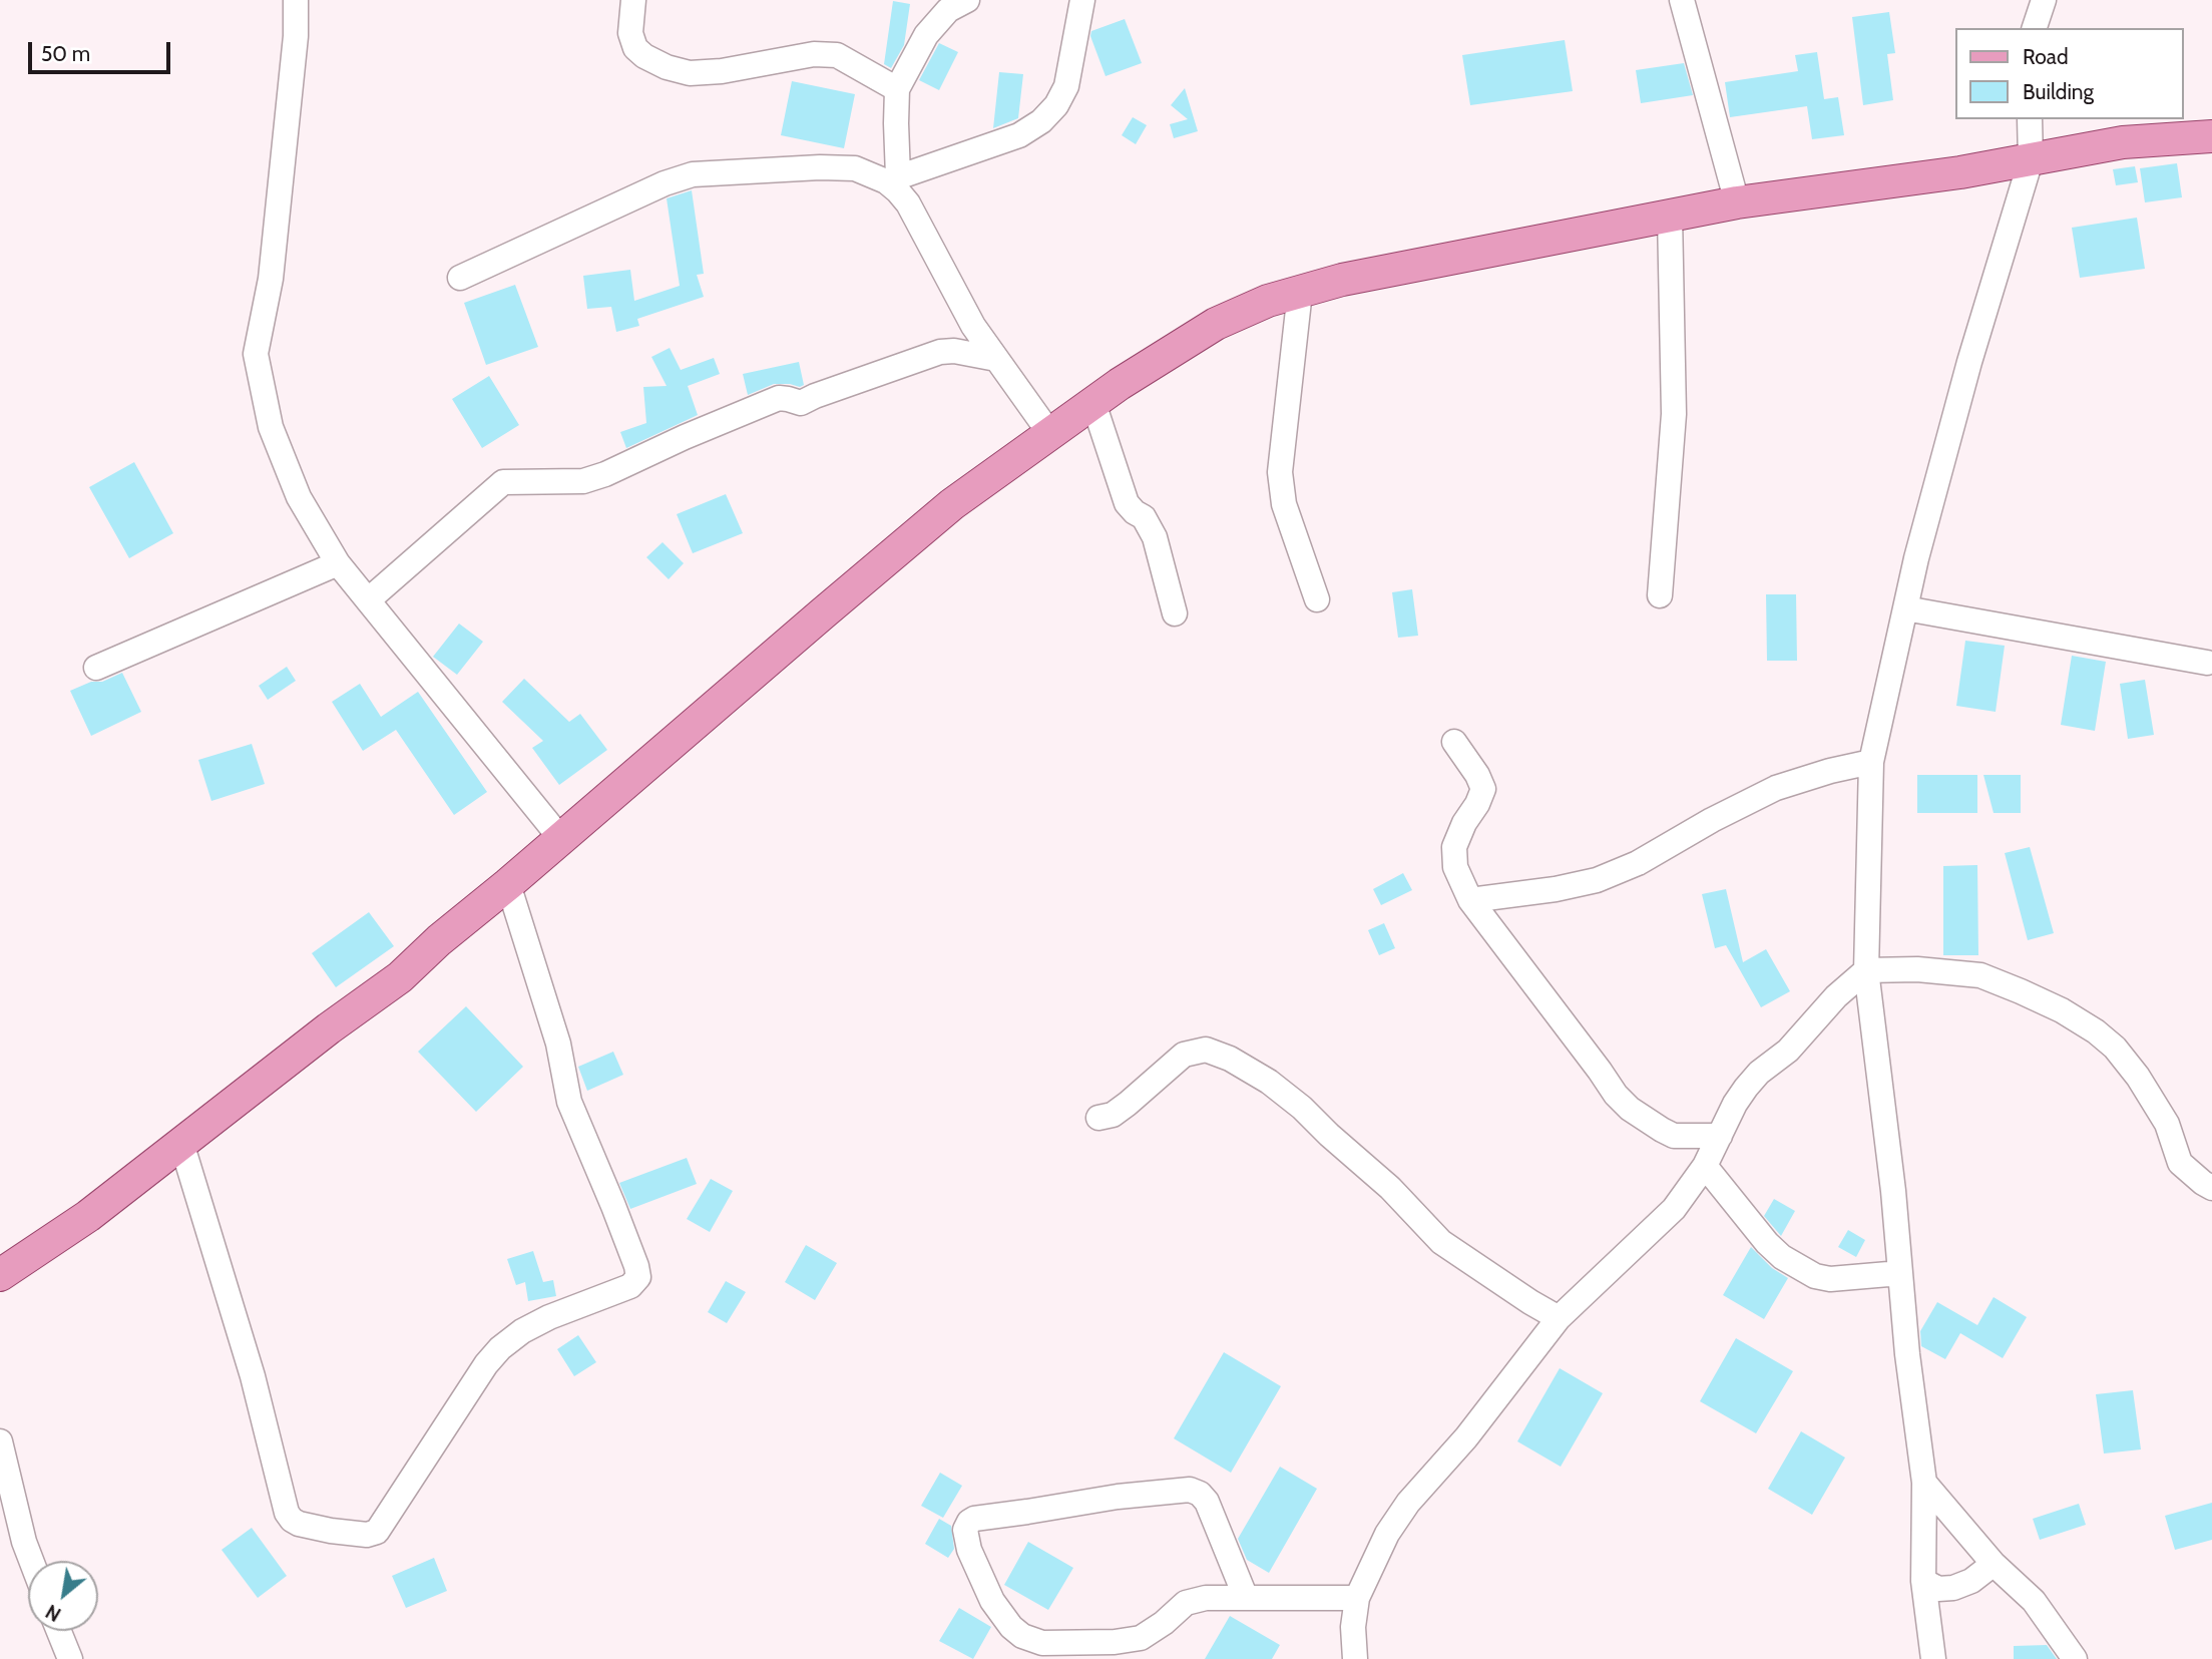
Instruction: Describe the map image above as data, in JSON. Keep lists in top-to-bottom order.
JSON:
{
  "legend": ["Road", "Building"],
  "scale_bar": "50 m",
  "north": "bottom left"
}
